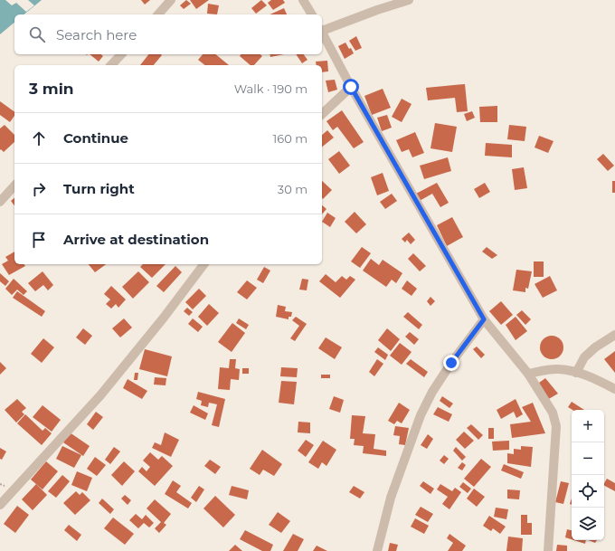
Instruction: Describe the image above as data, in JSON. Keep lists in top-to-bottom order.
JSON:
{
  "page": {
    "search": "Search here",
    "heading": ["3 min", "Walk · 190 m"],
    "list": [
      ["Continue", "160 m"],
      ["Turn right", "30 m"],
      "Arrive at destination"
    ],
    "map_buttons": ["+", "−"]
  }
}
